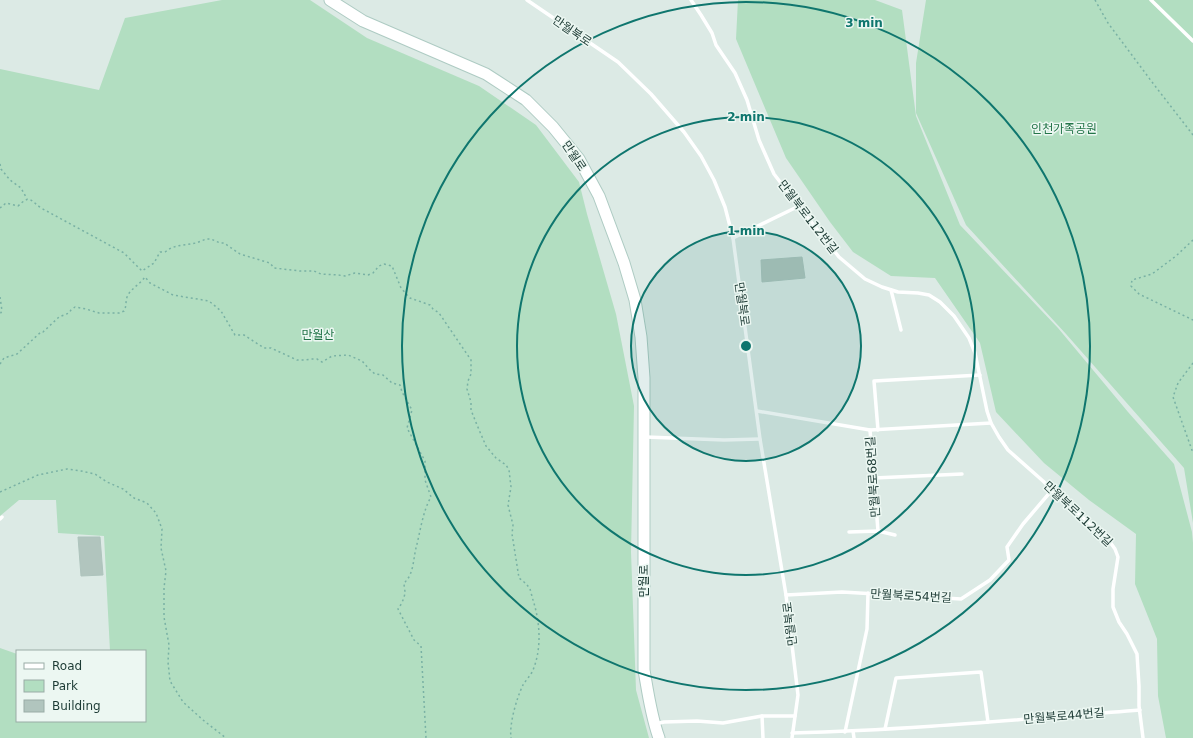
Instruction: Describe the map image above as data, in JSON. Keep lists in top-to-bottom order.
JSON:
{
  "streets": {
    "street": ["만월로"],
    "lane": [
      "만월북로",
      "만월북로112번길",
      "만월북로68번길",
      "만월북로54번길",
      "만월북로44번길"
    ]
  },
  "crossings": [
    ["만월북로", "만월북로68번길"],
    ["만월북로", "만월북로54번길"],
    ["만월북로", "만월북로44번길"],
    ["만월북로112번길", "만월북로68번길"],
    ["만월북로112번길", "만월북로54번길"],
    ["만월북로112번길", "만월북로44번길"]
  ],
  "parks": ["인천가족공원", "만월산"],
  "legend": ["Road", "Park", "Building"],
  "rings": ["3 min", "2 min", "1 min"]
}
